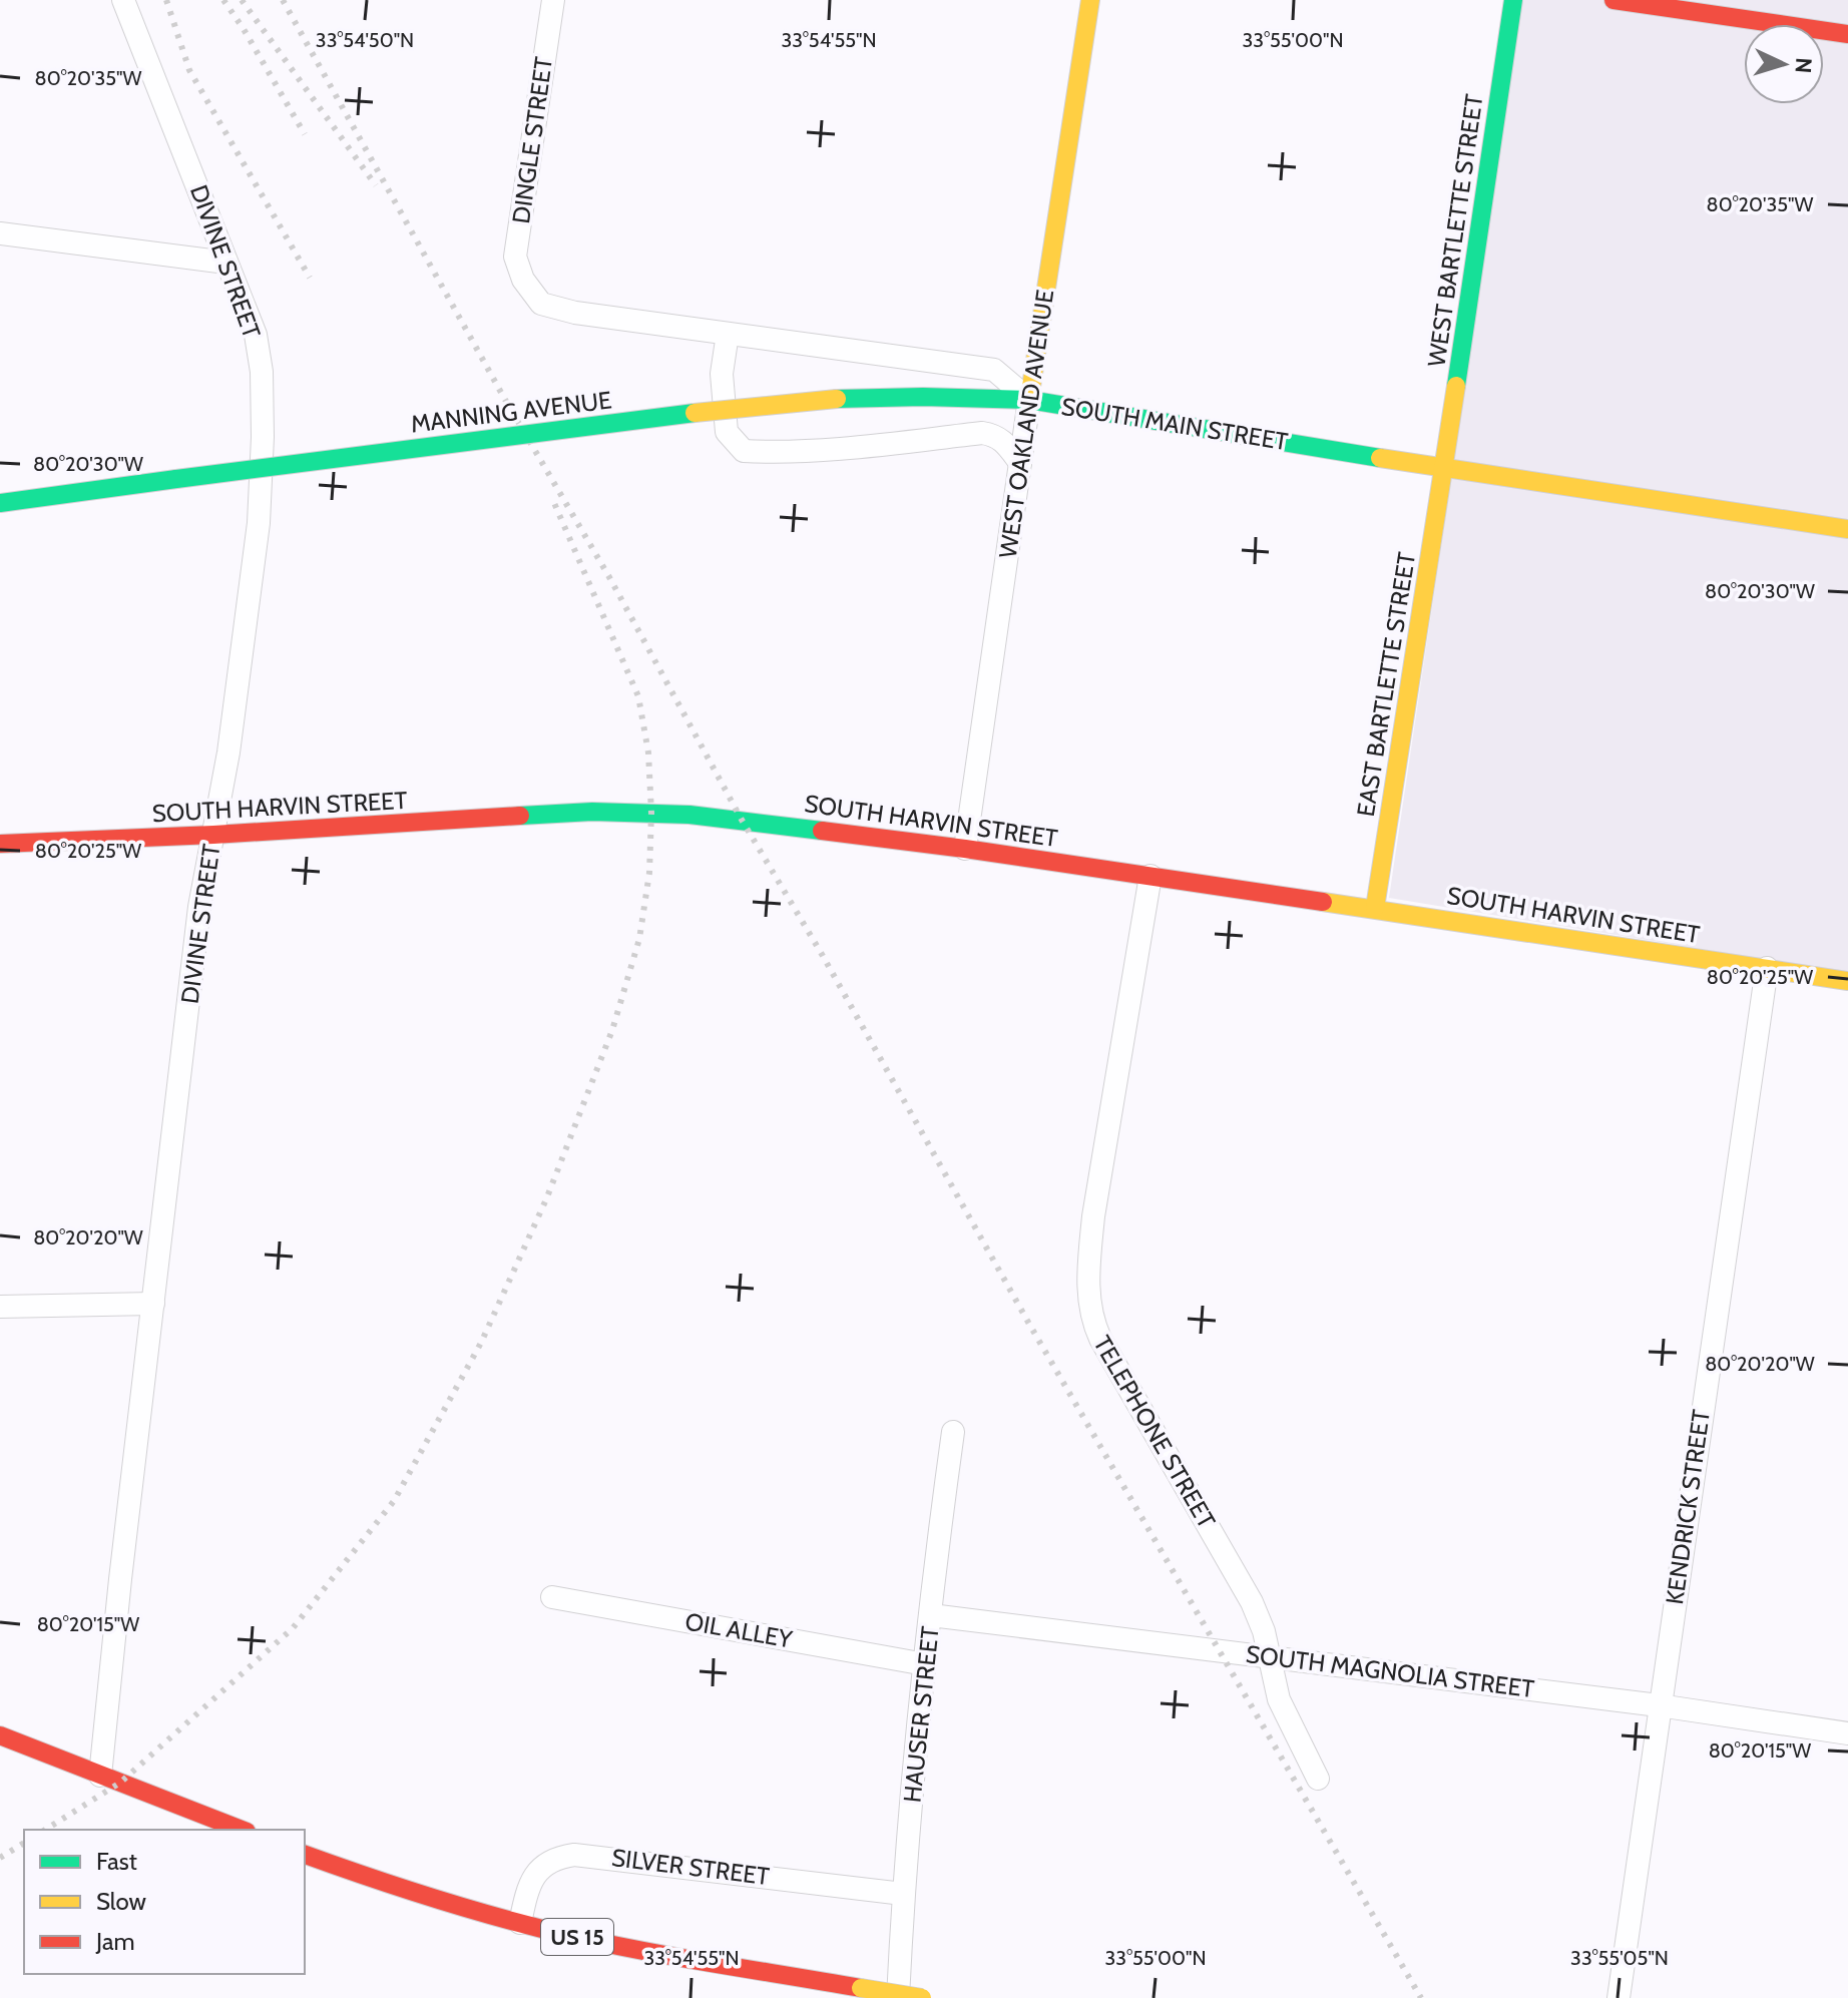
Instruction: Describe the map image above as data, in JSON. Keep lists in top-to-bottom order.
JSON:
{
  "streets": {
    "street": [
      "DINGLE STREET",
      "WEST BARTLETTE STREET",
      "DIVINE STREET",
      "MANNING AVENUE",
      "WEST OAKLAND AVENUE",
      "SOUTH MAIN STREET",
      "EAST BARTLETTE STREET",
      "SOUTH HARVIN STREET",
      "TELEPHONE STREET",
      "KENDRICK STREET",
      "OIL ALLEY",
      "SOUTH MAGNOLIA STREET",
      "HAUSER STREET",
      "SILVER STREET",
      "US 15"
    ]
  },
  "crossings": [
    ["DINGLE STREET", "SOUTH MAIN STREET"],
    ["WEST BARTLETTE STREET", "SOUTH MAIN STREET"],
    ["WEST BARTLETTE STREET", "EAST BARTLETTE STREET"],
    ["DIVINE STREET", "SOUTH HARVIN STREET"],
    ["MANNING AVENUE", "WEST OAKLAND AVENUE"],
    ["MANNING AVENUE", "SOUTH MAIN STREET"],
    ["WEST OAKLAND AVENUE", "SOUTH MAIN STREET"],
    ["WEST OAKLAND AVENUE", "SOUTH HARVIN STREET"],
    ["SOUTH MAIN STREET", "EAST BARTLETTE STREET"],
    ["EAST BARTLETTE STREET", "SOUTH HARVIN STREET"],
    ["SOUTH HARVIN STREET", "TELEPHONE STREET"],
    ["SOUTH HARVIN STREET", "KENDRICK STREET"],
    ["TELEPHONE STREET", "SOUTH MAGNOLIA STREET"],
    ["KENDRICK STREET", "SOUTH MAGNOLIA STREET"],
    ["OIL ALLEY", "HAUSER STREET"],
    ["SOUTH MAGNOLIA STREET", "HAUSER STREET"],
    ["HAUSER STREET", "SILVER STREET"],
    ["SILVER STREET", "US 15"]
  ],
  "legend": ["Fast", "Slow", "Jam"],
  "north": "right",
  "coordinates": [
    "33°54'50\"N",
    "33°54'55\"N",
    "33°55'00\"N",
    "80°20'35\"W",
    "80°20'30\"W",
    "80°20'25\"W",
    "80°20'20\"W",
    "80°20'15\"W",
    "33°55'05\"N"
  ]
}
